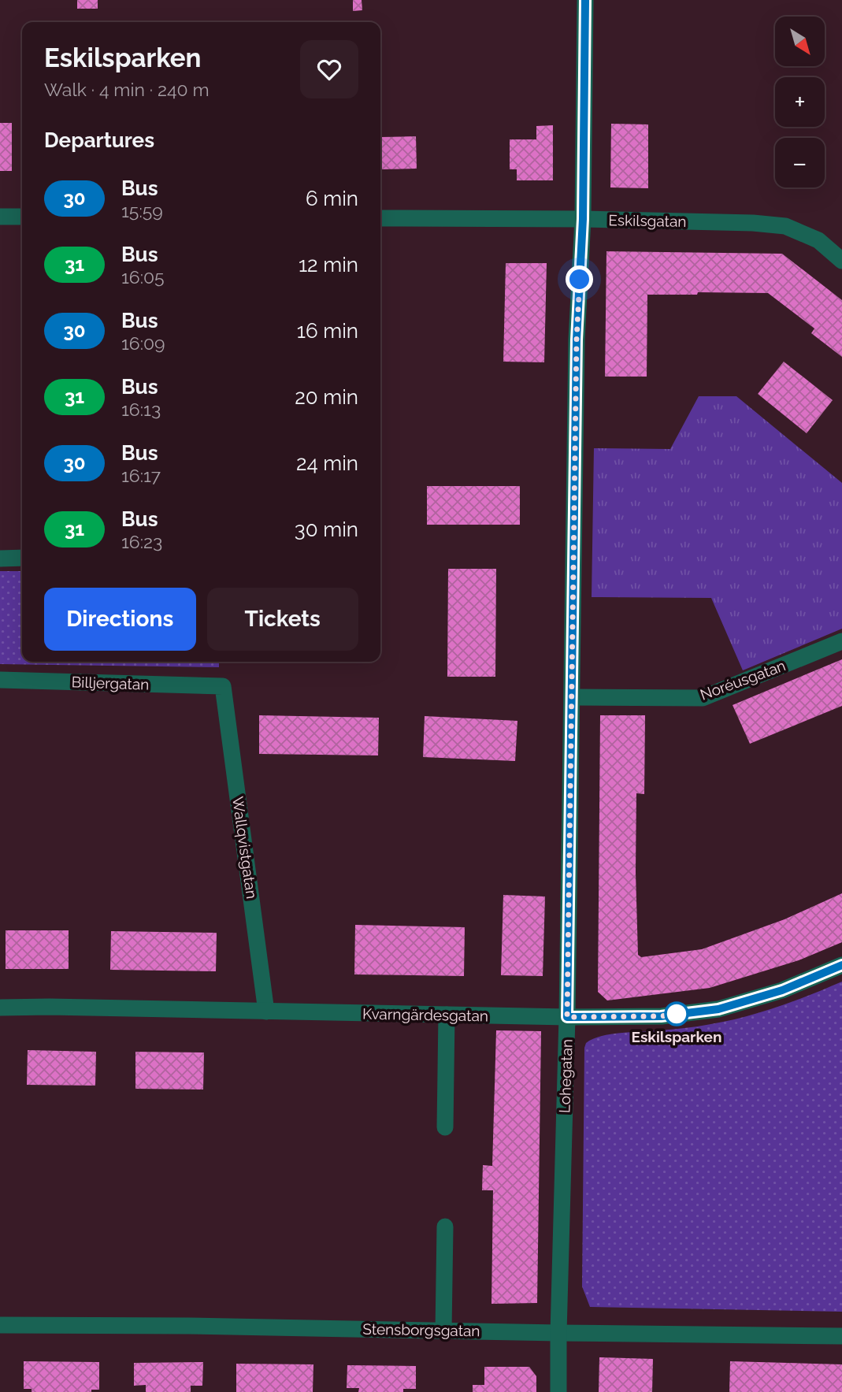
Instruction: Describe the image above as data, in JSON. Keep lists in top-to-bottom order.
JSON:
{
  "streets": {
    "street": [
      "Eskilsgatan",
      "Noréusgatan",
      "Billjergatan",
      "Wallqvistgatan",
      "Kvarngärdesgatan",
      "Lohegatan",
      "Stensborgsgatan"
    ]
  },
  "crossings": [
    ["Eskilsgatan", "Lohegatan"],
    ["Noréusgatan", "Lohegatan"],
    ["Billjergatan", "Wallqvistgatan"],
    ["Wallqvistgatan", "Kvarngärdesgatan"],
    ["Kvarngärdesgatan", "Lohegatan"],
    ["Lohegatan", "Stensborgsgatan"]
  ],
  "places": ["Eskilsparken"],
  "lines": ["bus line 30"],
  "north": "bottom right",
  "page": {
    "map_buttons": ["+", "−"],
    "heading": [
      ["Eskilsparken", "Walk · 4 min · 240 m"],
      "Departures"
    ],
    "list": [
      {
        "mark": "30",
        "name": "Bus",
        "note": "15:59",
        "value": "6 min"
      },
      {
        "mark": "31",
        "name": "Bus",
        "note": "16:05",
        "value": "12 min"
      },
      {
        "mark": "30",
        "name": "Bus",
        "note": "16:09",
        "value": "16 min"
      },
      {
        "mark": "31",
        "name": "Bus",
        "note": "16:13",
        "value": "20 min"
      },
      {
        "mark": "30",
        "name": "Bus",
        "note": "16:17",
        "value": "24 min"
      },
      {
        "mark": "31",
        "name": "Bus",
        "note": "16:23",
        "value": "30 min"
      }
    ],
    "buttons": ["Directions", "Tickets"]
  }
}
